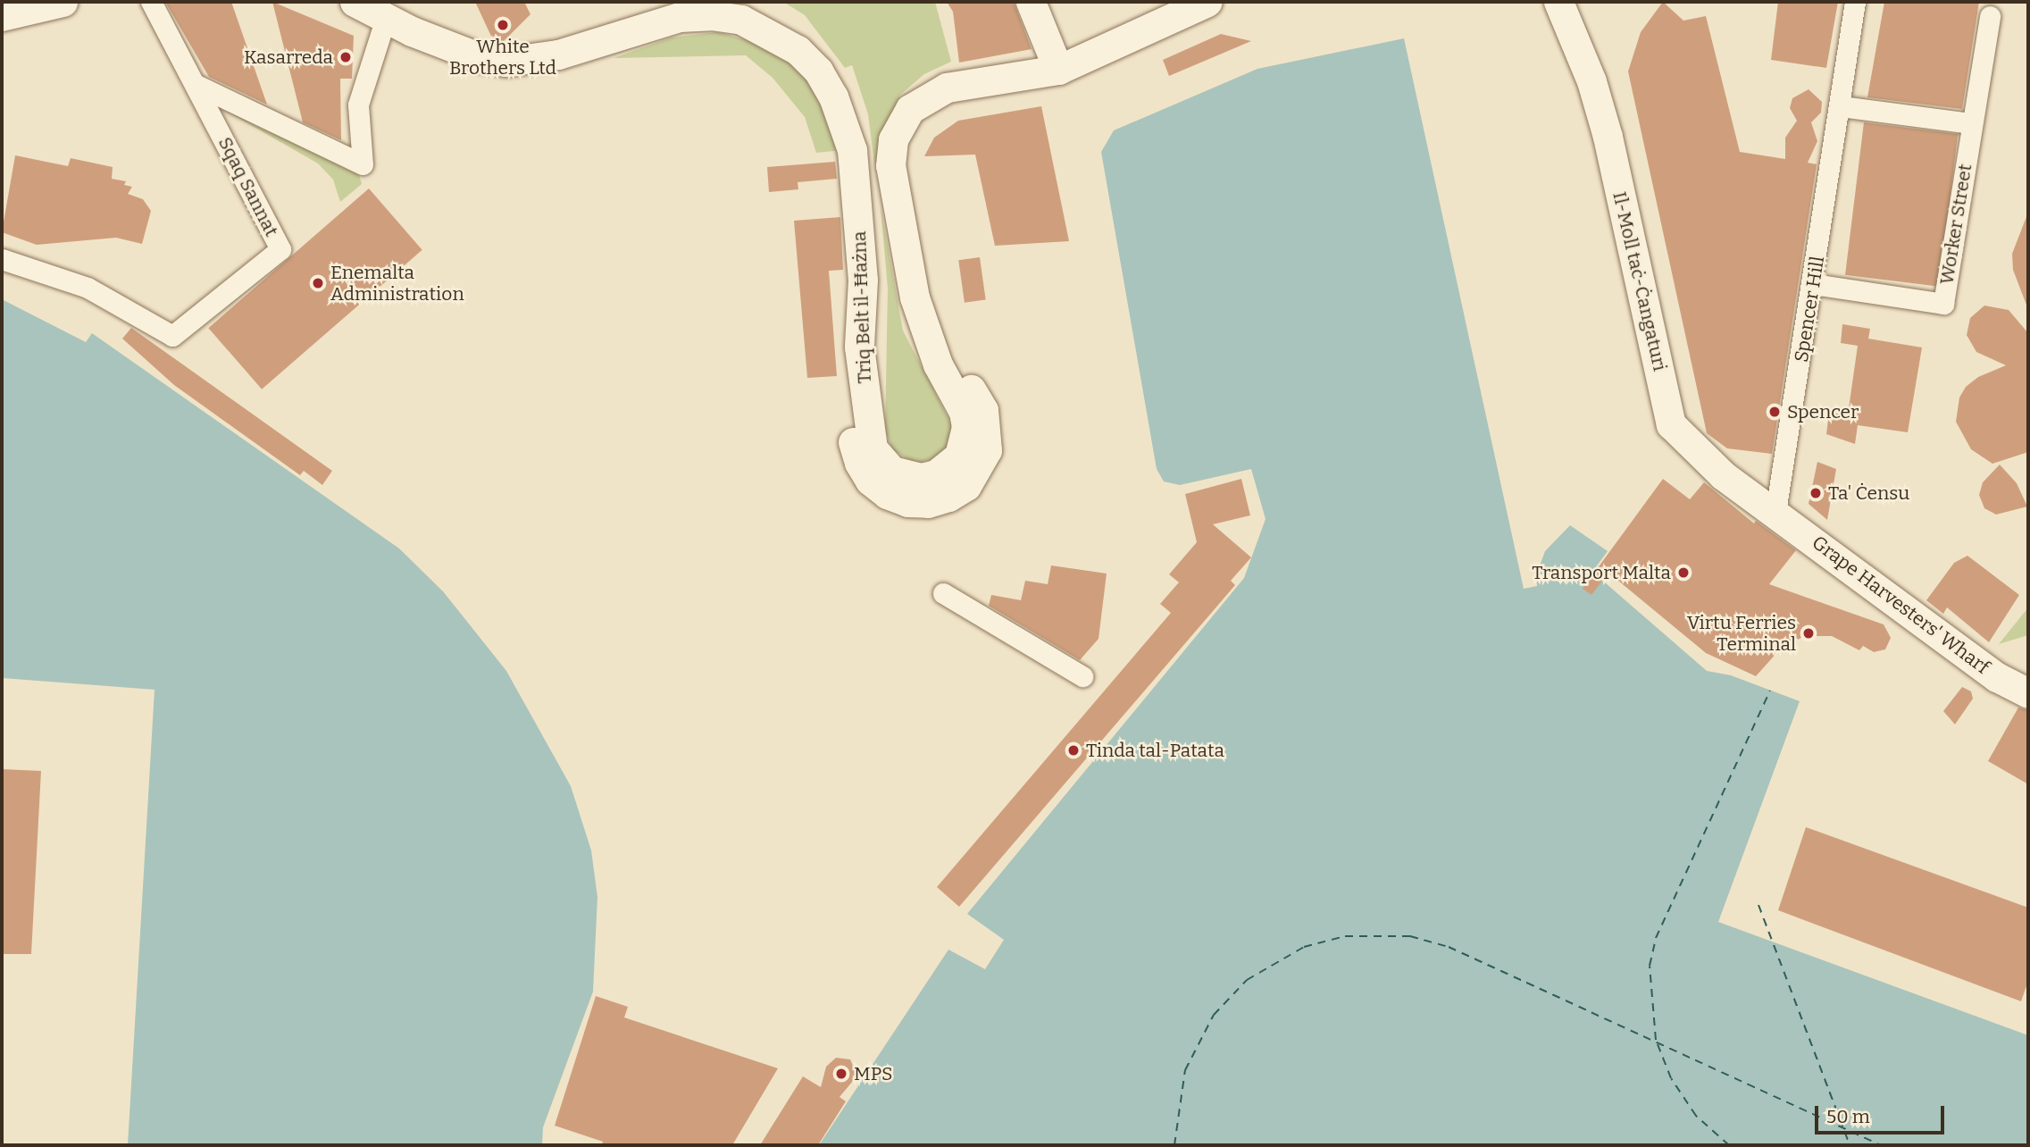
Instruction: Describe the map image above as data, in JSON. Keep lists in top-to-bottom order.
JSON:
{
  "streets": {
    "main road": ["Il-Moll taċ-Ċangaturi", "Triq Belt il-Ħażna", "Grape Harvesters' Wharf"],
    "street": ["Sqaq Sannat", "Worker Street", "Spencer Hill"]
  },
  "crossings": [
    ["Worker Street", "Spencer Hill"],
    ["Il-Moll taċ-Ċangaturi", "Spencer Hill"],
    ["Il-Moll taċ-Ċangaturi", "Grape Harvesters' Wharf"],
    ["Spencer Hill", "Grape Harvesters' Wharf"]
  ],
  "places": [
    "White Brothers Ltd",
    "Kasarreda",
    "Enemalta Administration",
    "Spencer",
    "Ta' Ċensu",
    "Transport Malta",
    "Virtu Ferries Terminal",
    "Tinda tal-Patata",
    "MPS"
  ],
  "scale_bar": "50 m"
}
